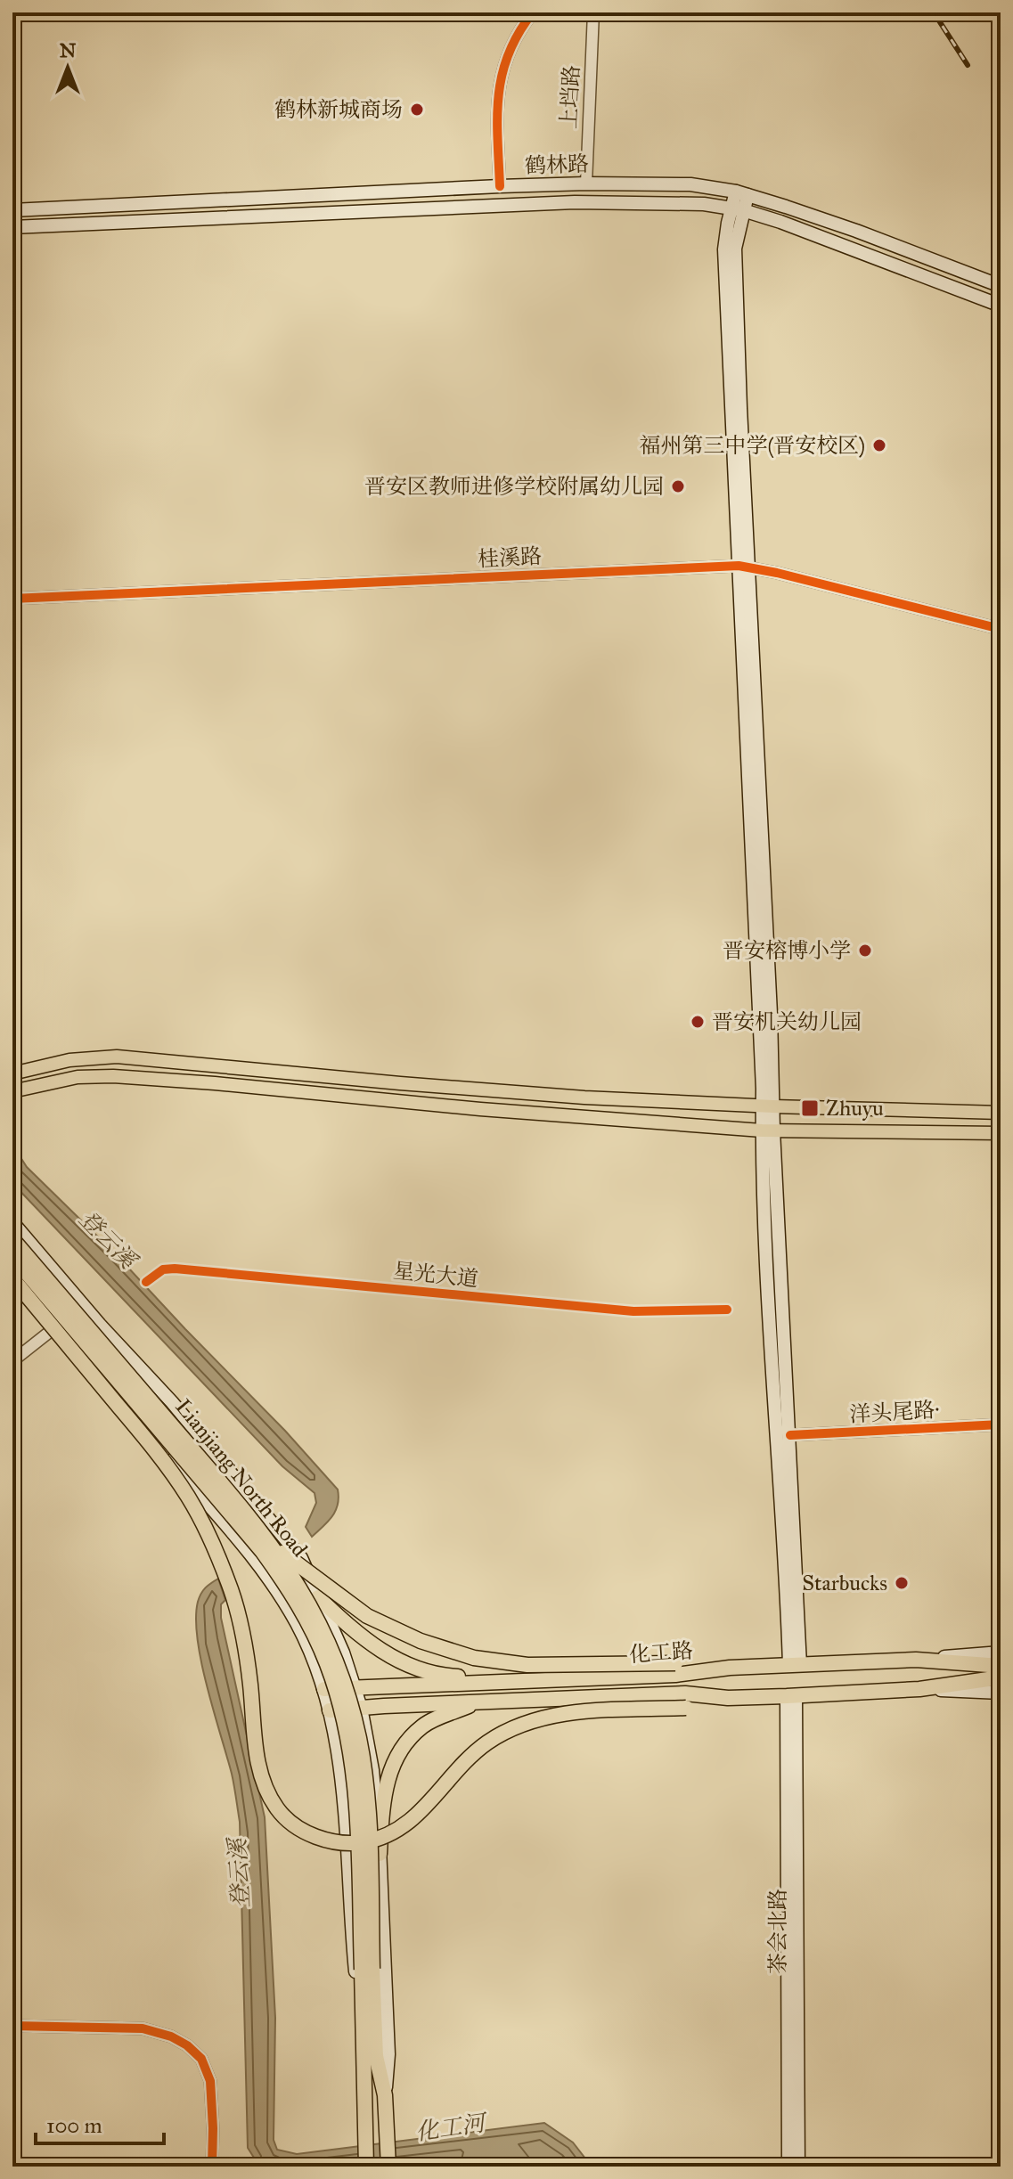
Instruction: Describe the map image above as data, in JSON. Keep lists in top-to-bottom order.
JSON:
{
  "streets": {
    "highway": ["Lianjiang North Road", "化工路"],
    "main road": ["鹤林路", "茶会北路"],
    "street": [
      "上垱路",
      "桂溪路",
      "星光大道",
      "洋头尾路·"
    ]
  },
  "crossings": [
    ["上垱路", "鹤林路"],
    ["化工路", "茶会北路"]
  ],
  "water": ["登云溪", "化工河"],
  "places": {
    "other": [
      "鹤林新城商场",
      "福州第三中学(晋安校区)",
      "晋安区教师进修学校附属幼儿园",
      "晋安榕博小学",
      "晋安机关幼儿园",
      "Starbucks"
    ],
    "transit": ["Zhuyu"]
  },
  "scale_bar": "100 m",
  "north": "top"
}
